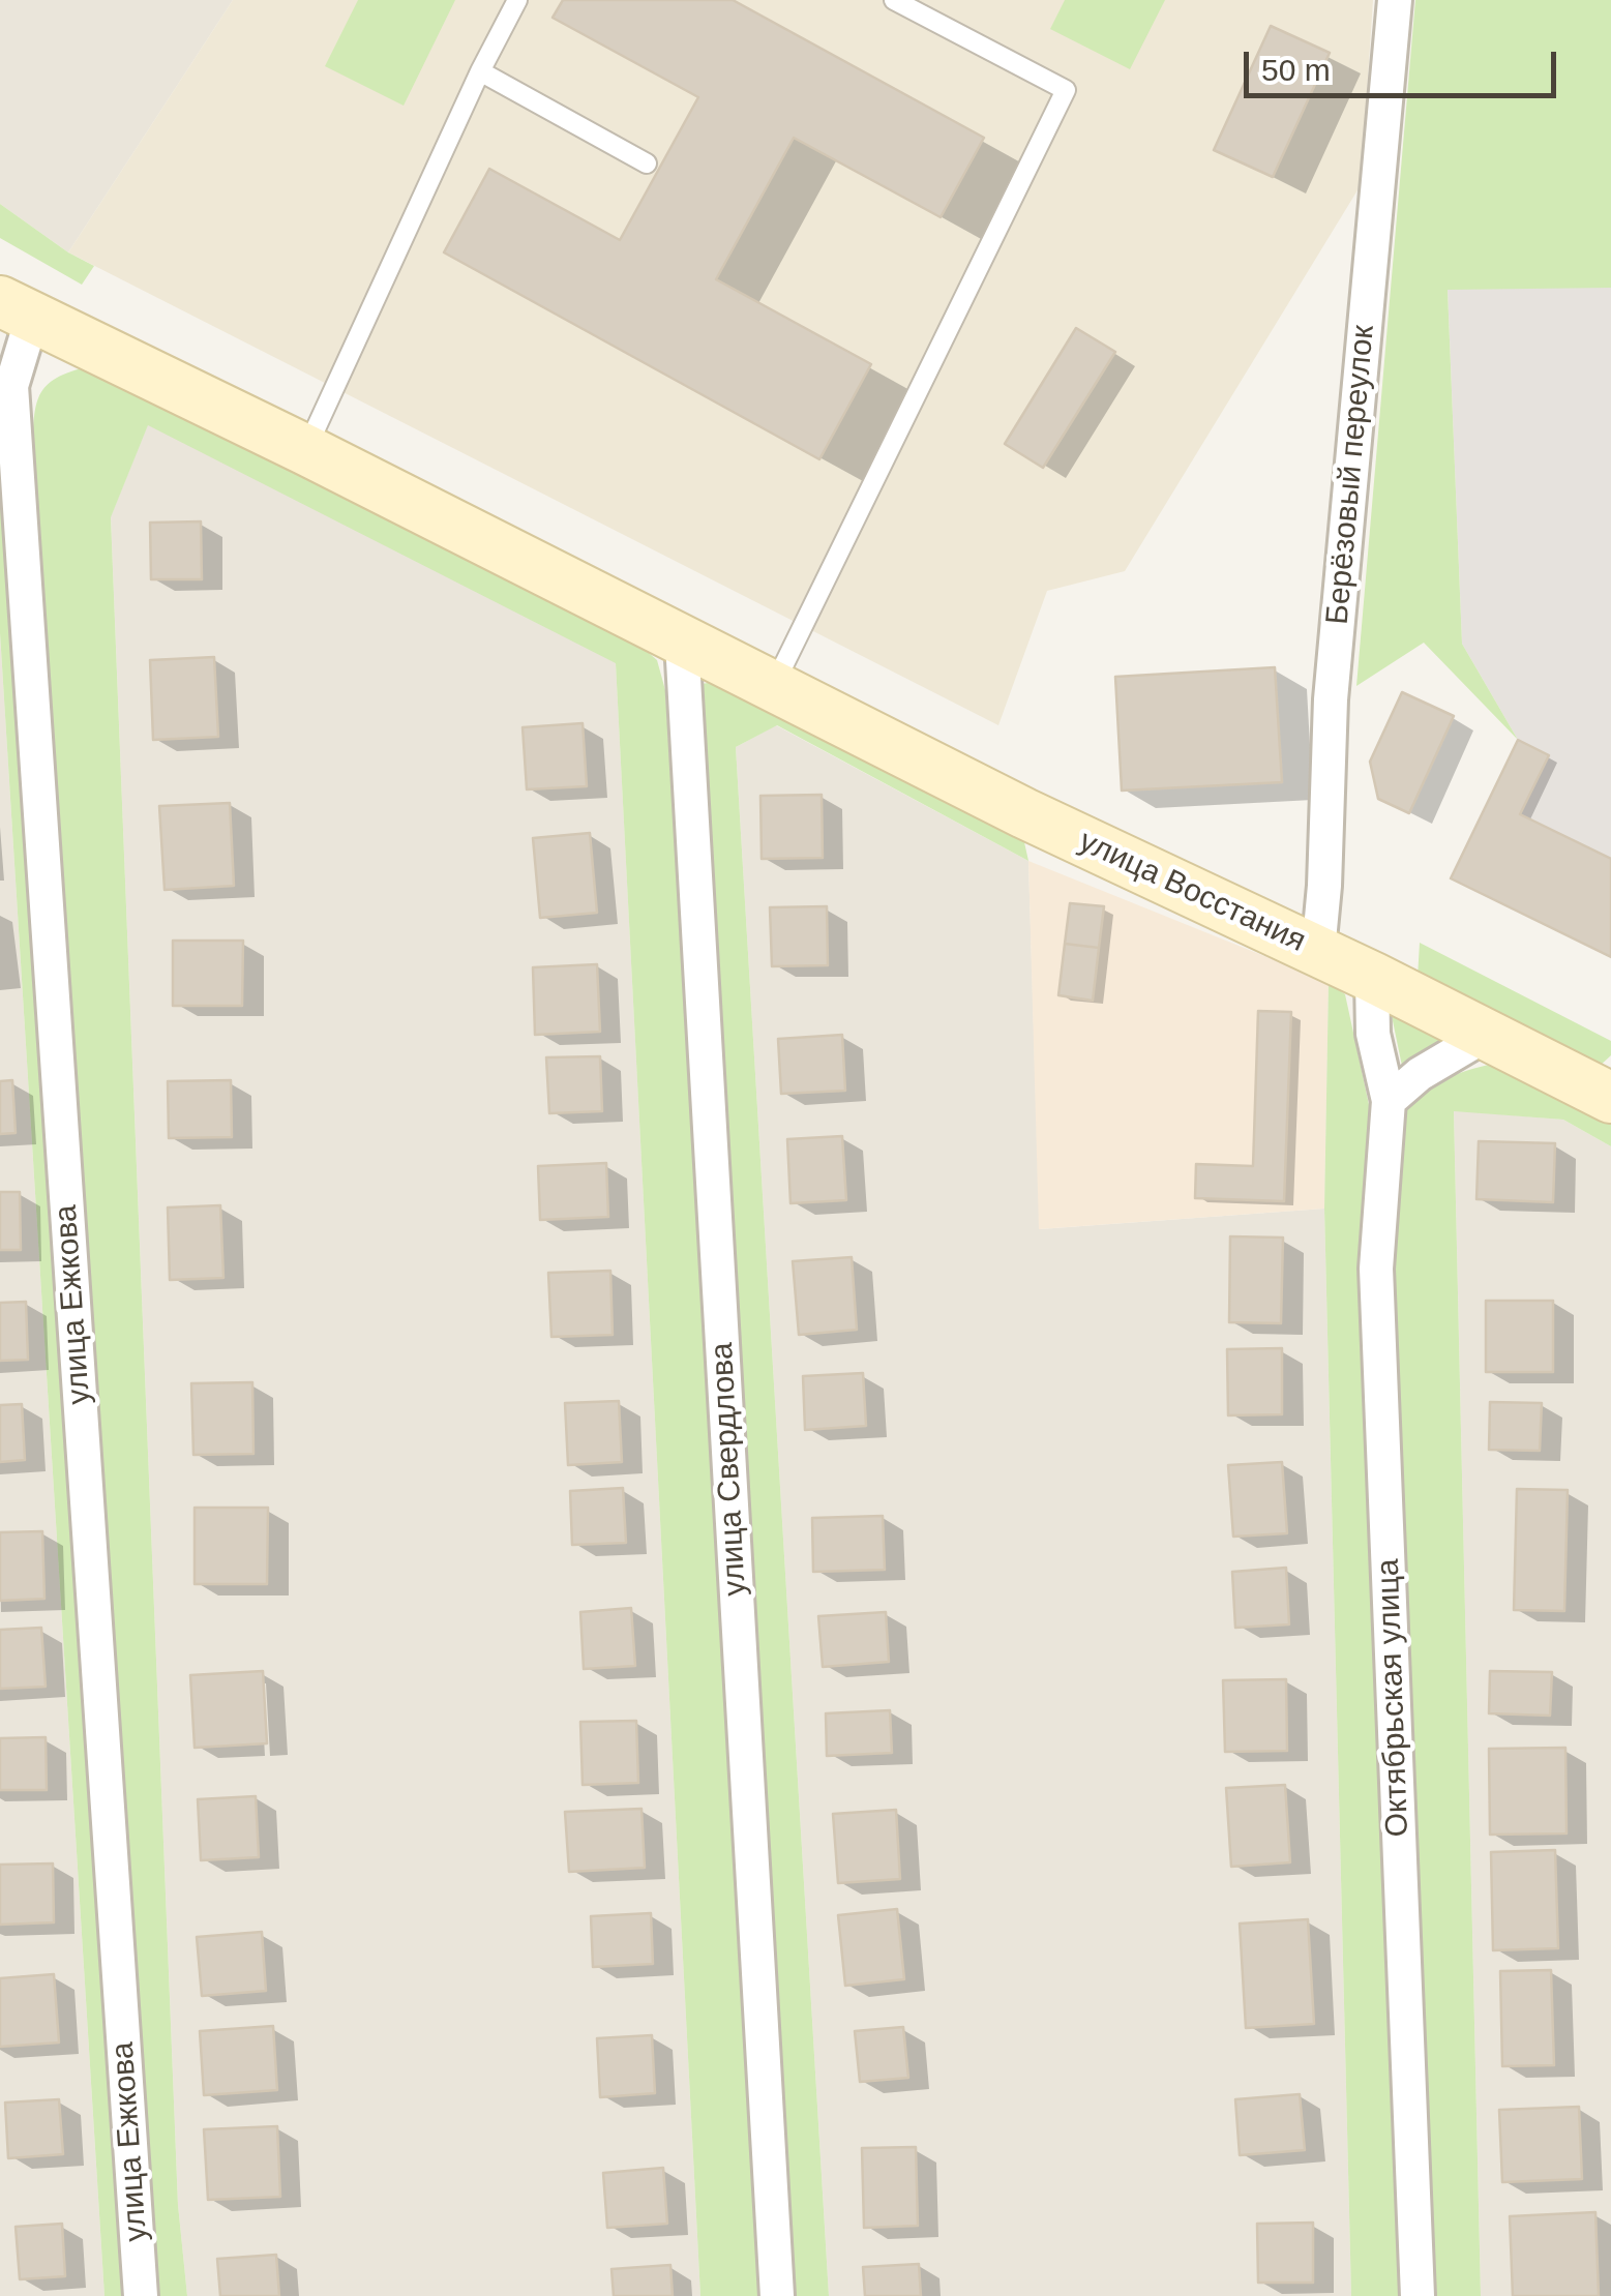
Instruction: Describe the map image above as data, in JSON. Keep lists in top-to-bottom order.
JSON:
{
  "streets": {
    "main road": ["улица Восстания"],
    "street": [
      "Берёзовый переулок",
      "улица Ежкова",
      "улица Свердлова",
      "Октябрьская улица"
    ]
  },
  "crossings": [
    ["Берёзовый переулок", "улица Восстания"],
    ["улица Восстания", "улица Ежкова"],
    ["улица Восстания", "улица Свердлова"],
    ["улица Восстания", "Октябрьская улица"]
  ],
  "scale_bar": "50 m"
}
